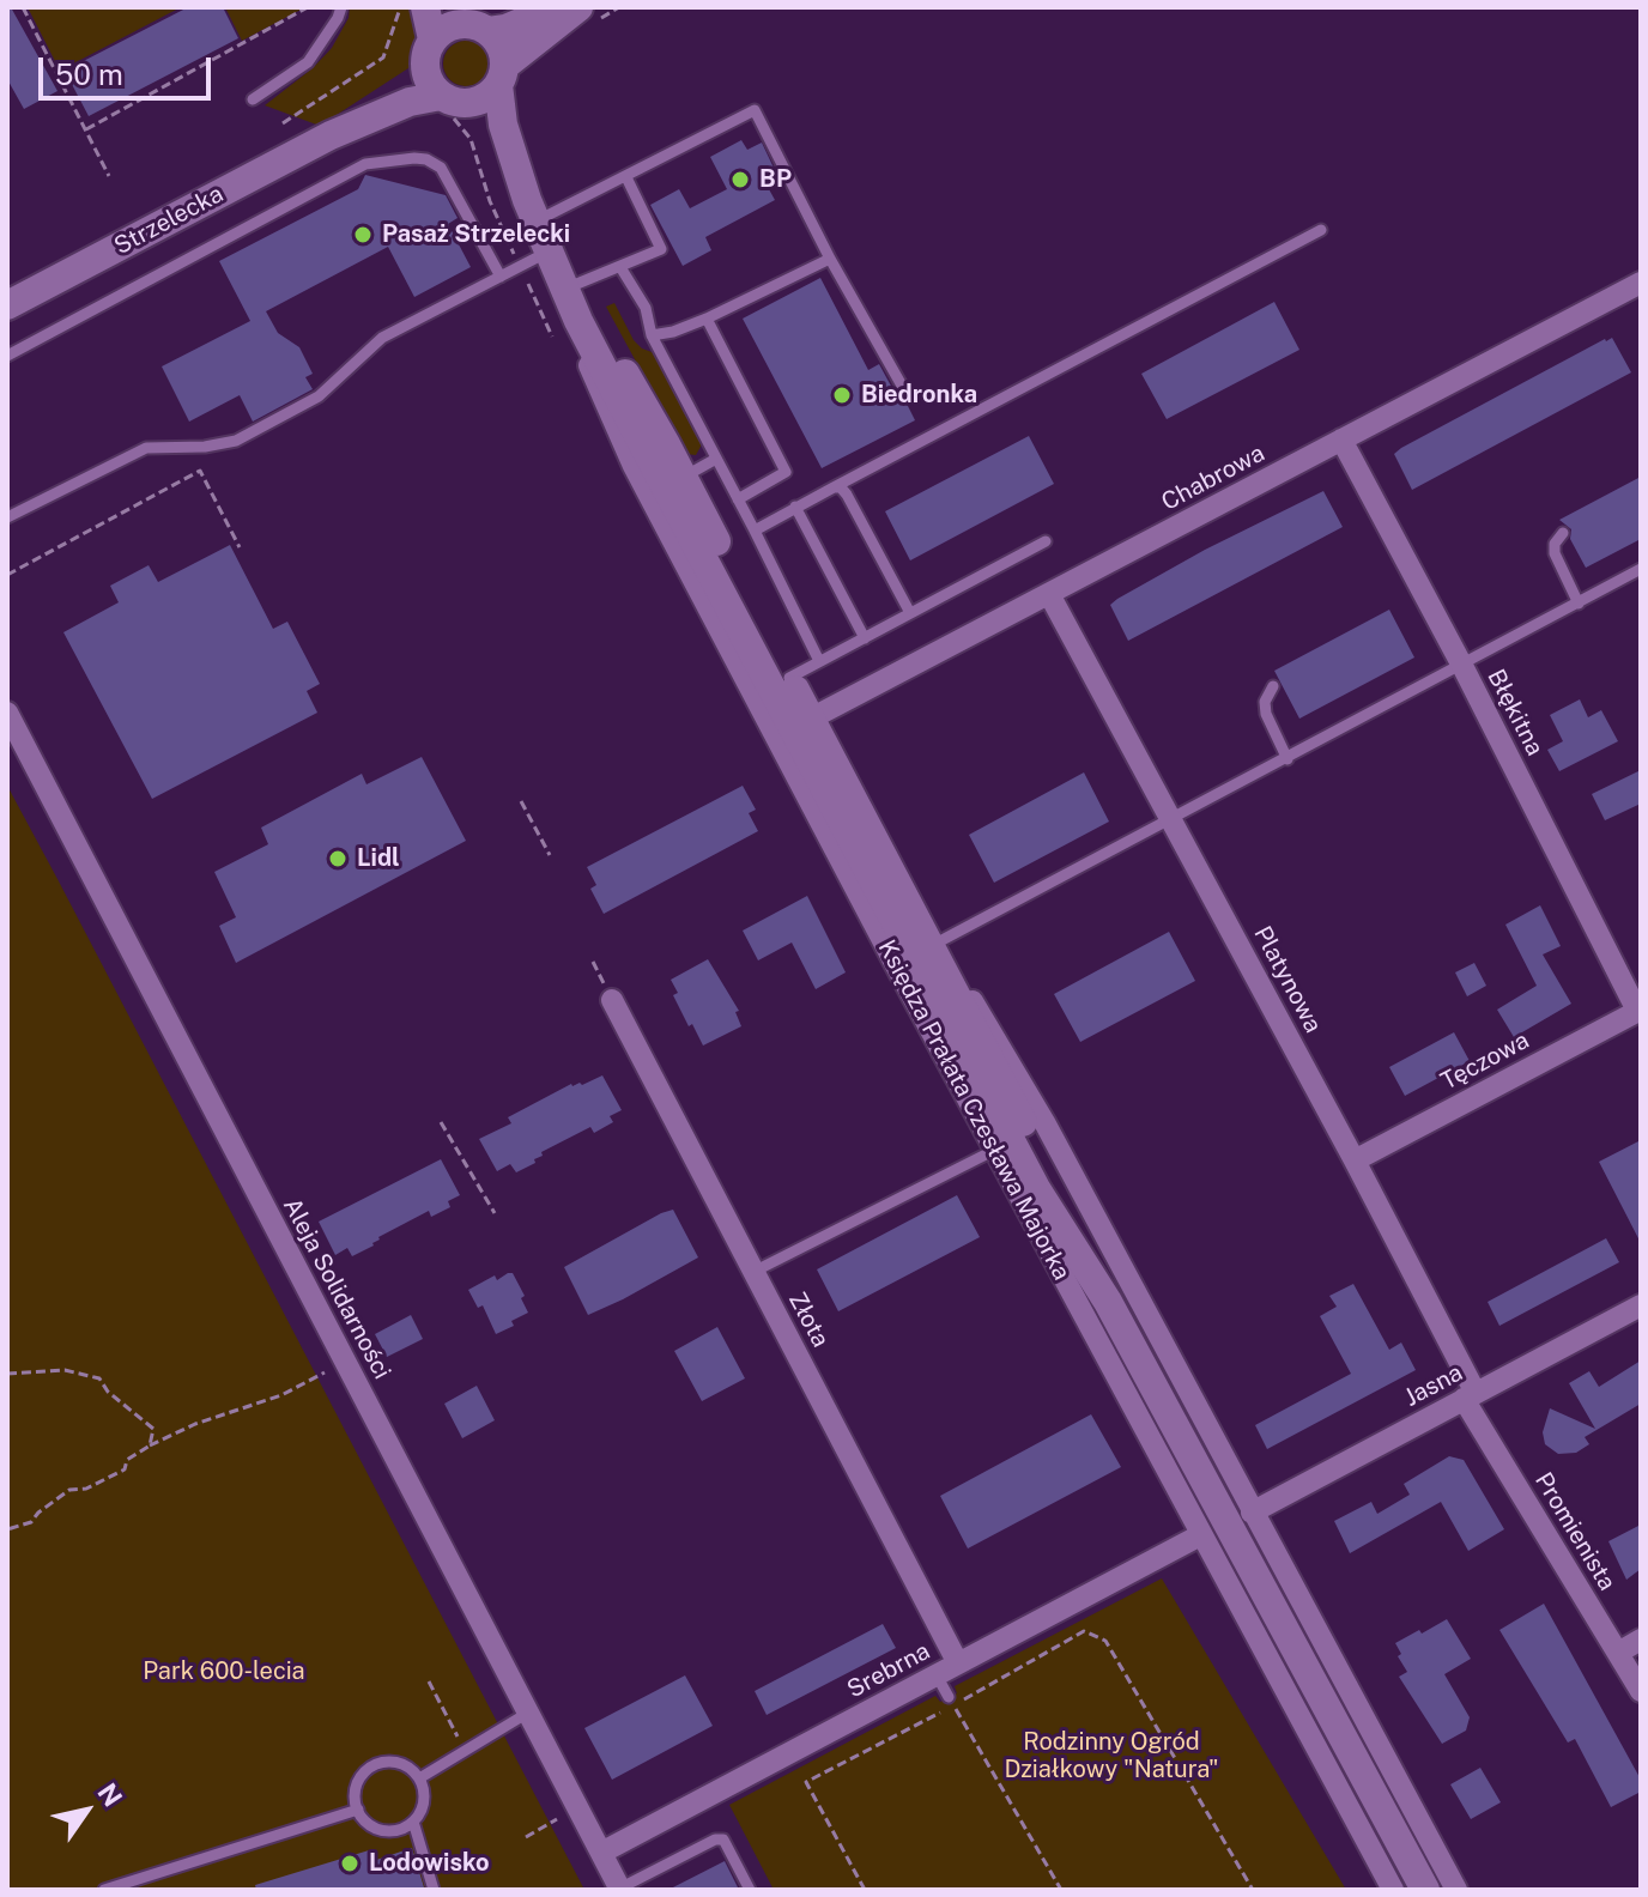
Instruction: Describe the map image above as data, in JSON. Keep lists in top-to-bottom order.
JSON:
{
  "streets": {
    "street": [
      "Strzelecka",
      "Chabrowa",
      "Błękitna",
      "Platynowa",
      "Tęczowa",
      "Księdza Prałata Czesława Majorka",
      "Aleja Solidarności",
      "Złota",
      "Jasna",
      "Promienista",
      "Srebrna"
    ]
  },
  "crossings": [
    ["Strzelecka", "Księdza Prałata Czesława Majorka"],
    ["Chabrowa", "Błękitna"],
    ["Chabrowa", "Platynowa"],
    ["Chabrowa", "Księdza Prałata Czesława Majorka"],
    ["Błękitna", "Tęczowa"],
    ["Platynowa", "Tęczowa"],
    ["Platynowa", "Jasna"],
    ["Platynowa", "Promienista"],
    ["Księdza Prałata Czesława Majorka", "Jasna"],
    ["Księdza Prałata Czesława Majorka", "Srebrna"],
    ["Aleja Solidarności", "Srebrna"],
    ["Złota", "Srebrna"],
    ["Jasna", "Promienista"]
  ],
  "parks": ["Park 600-lecia", "Rodzinny Ogród Działkowy \"Natura\""],
  "places": [
    "BP",
    "Pasaż Strzelecki",
    "Biedronka",
    "Lidl",
    "Lodowisko"
  ],
  "scale_bar": "50 m",
  "north": "top right"
}
